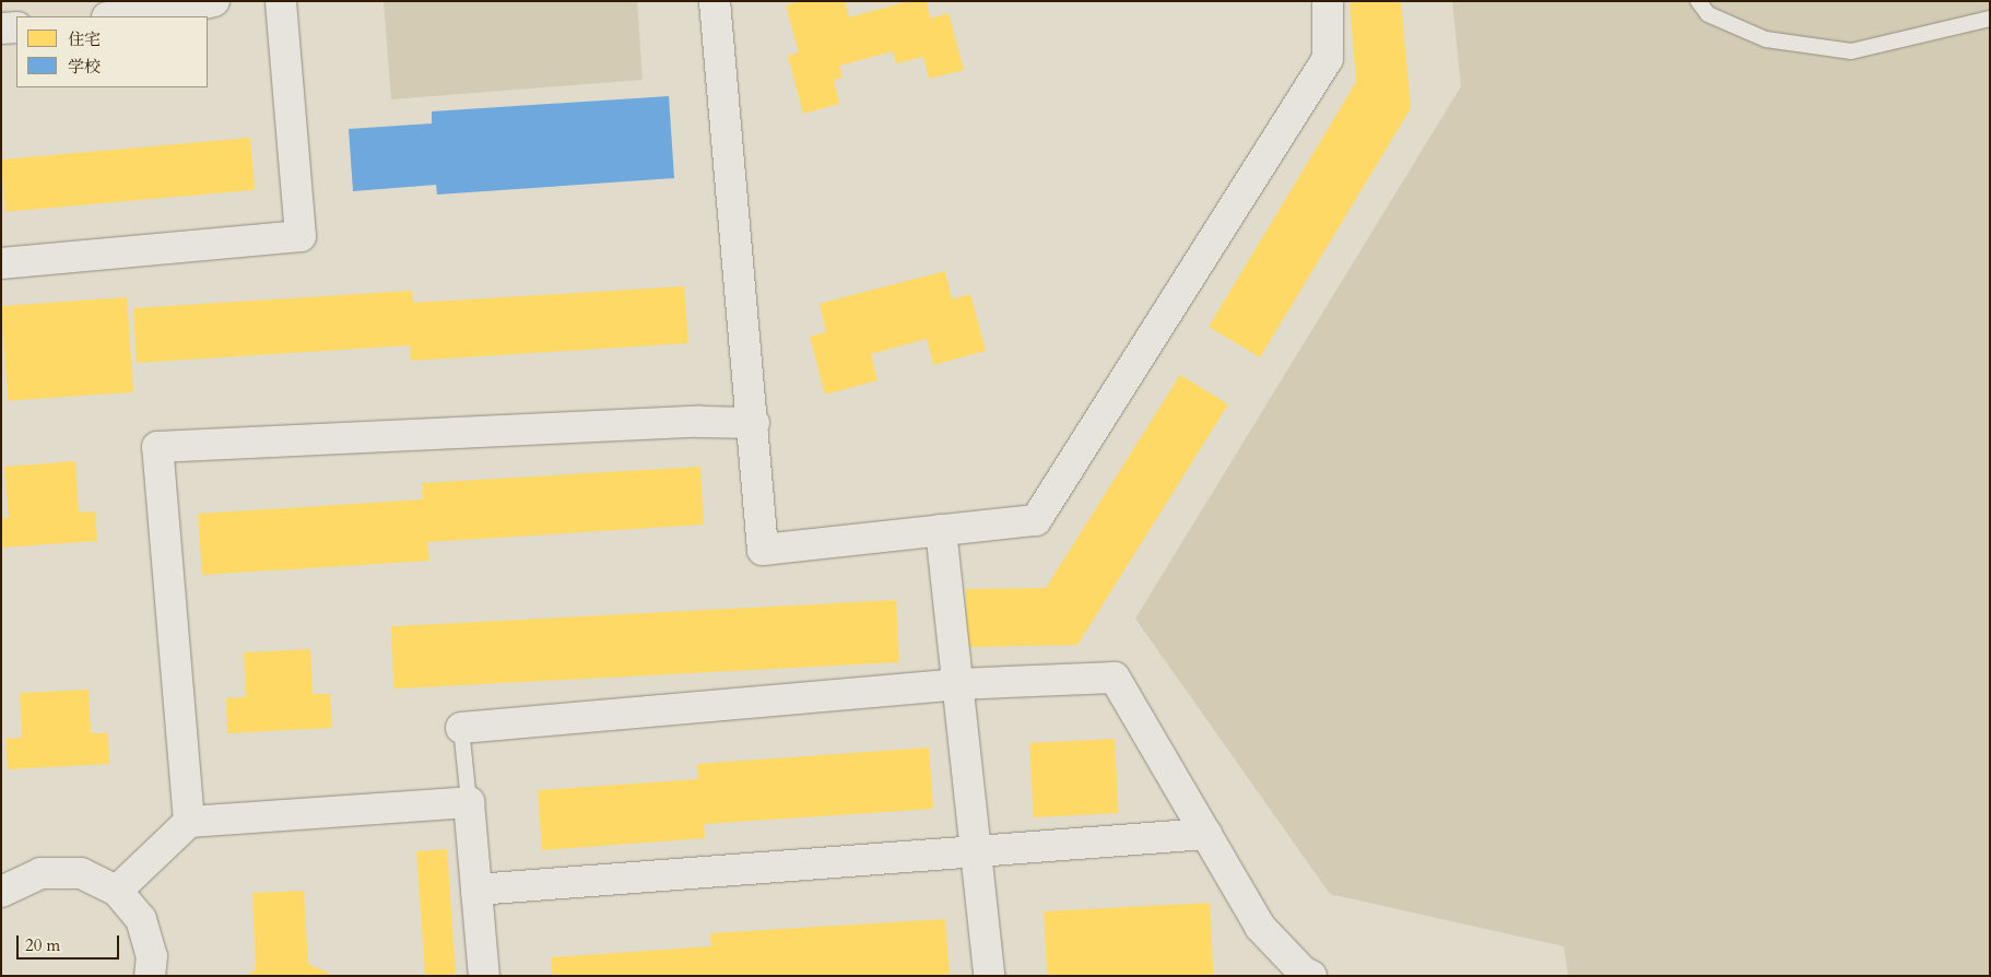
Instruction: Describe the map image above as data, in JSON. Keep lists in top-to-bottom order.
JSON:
{
  "legend": ["住宅", "学校"],
  "scale_bar": "20 m"
}
